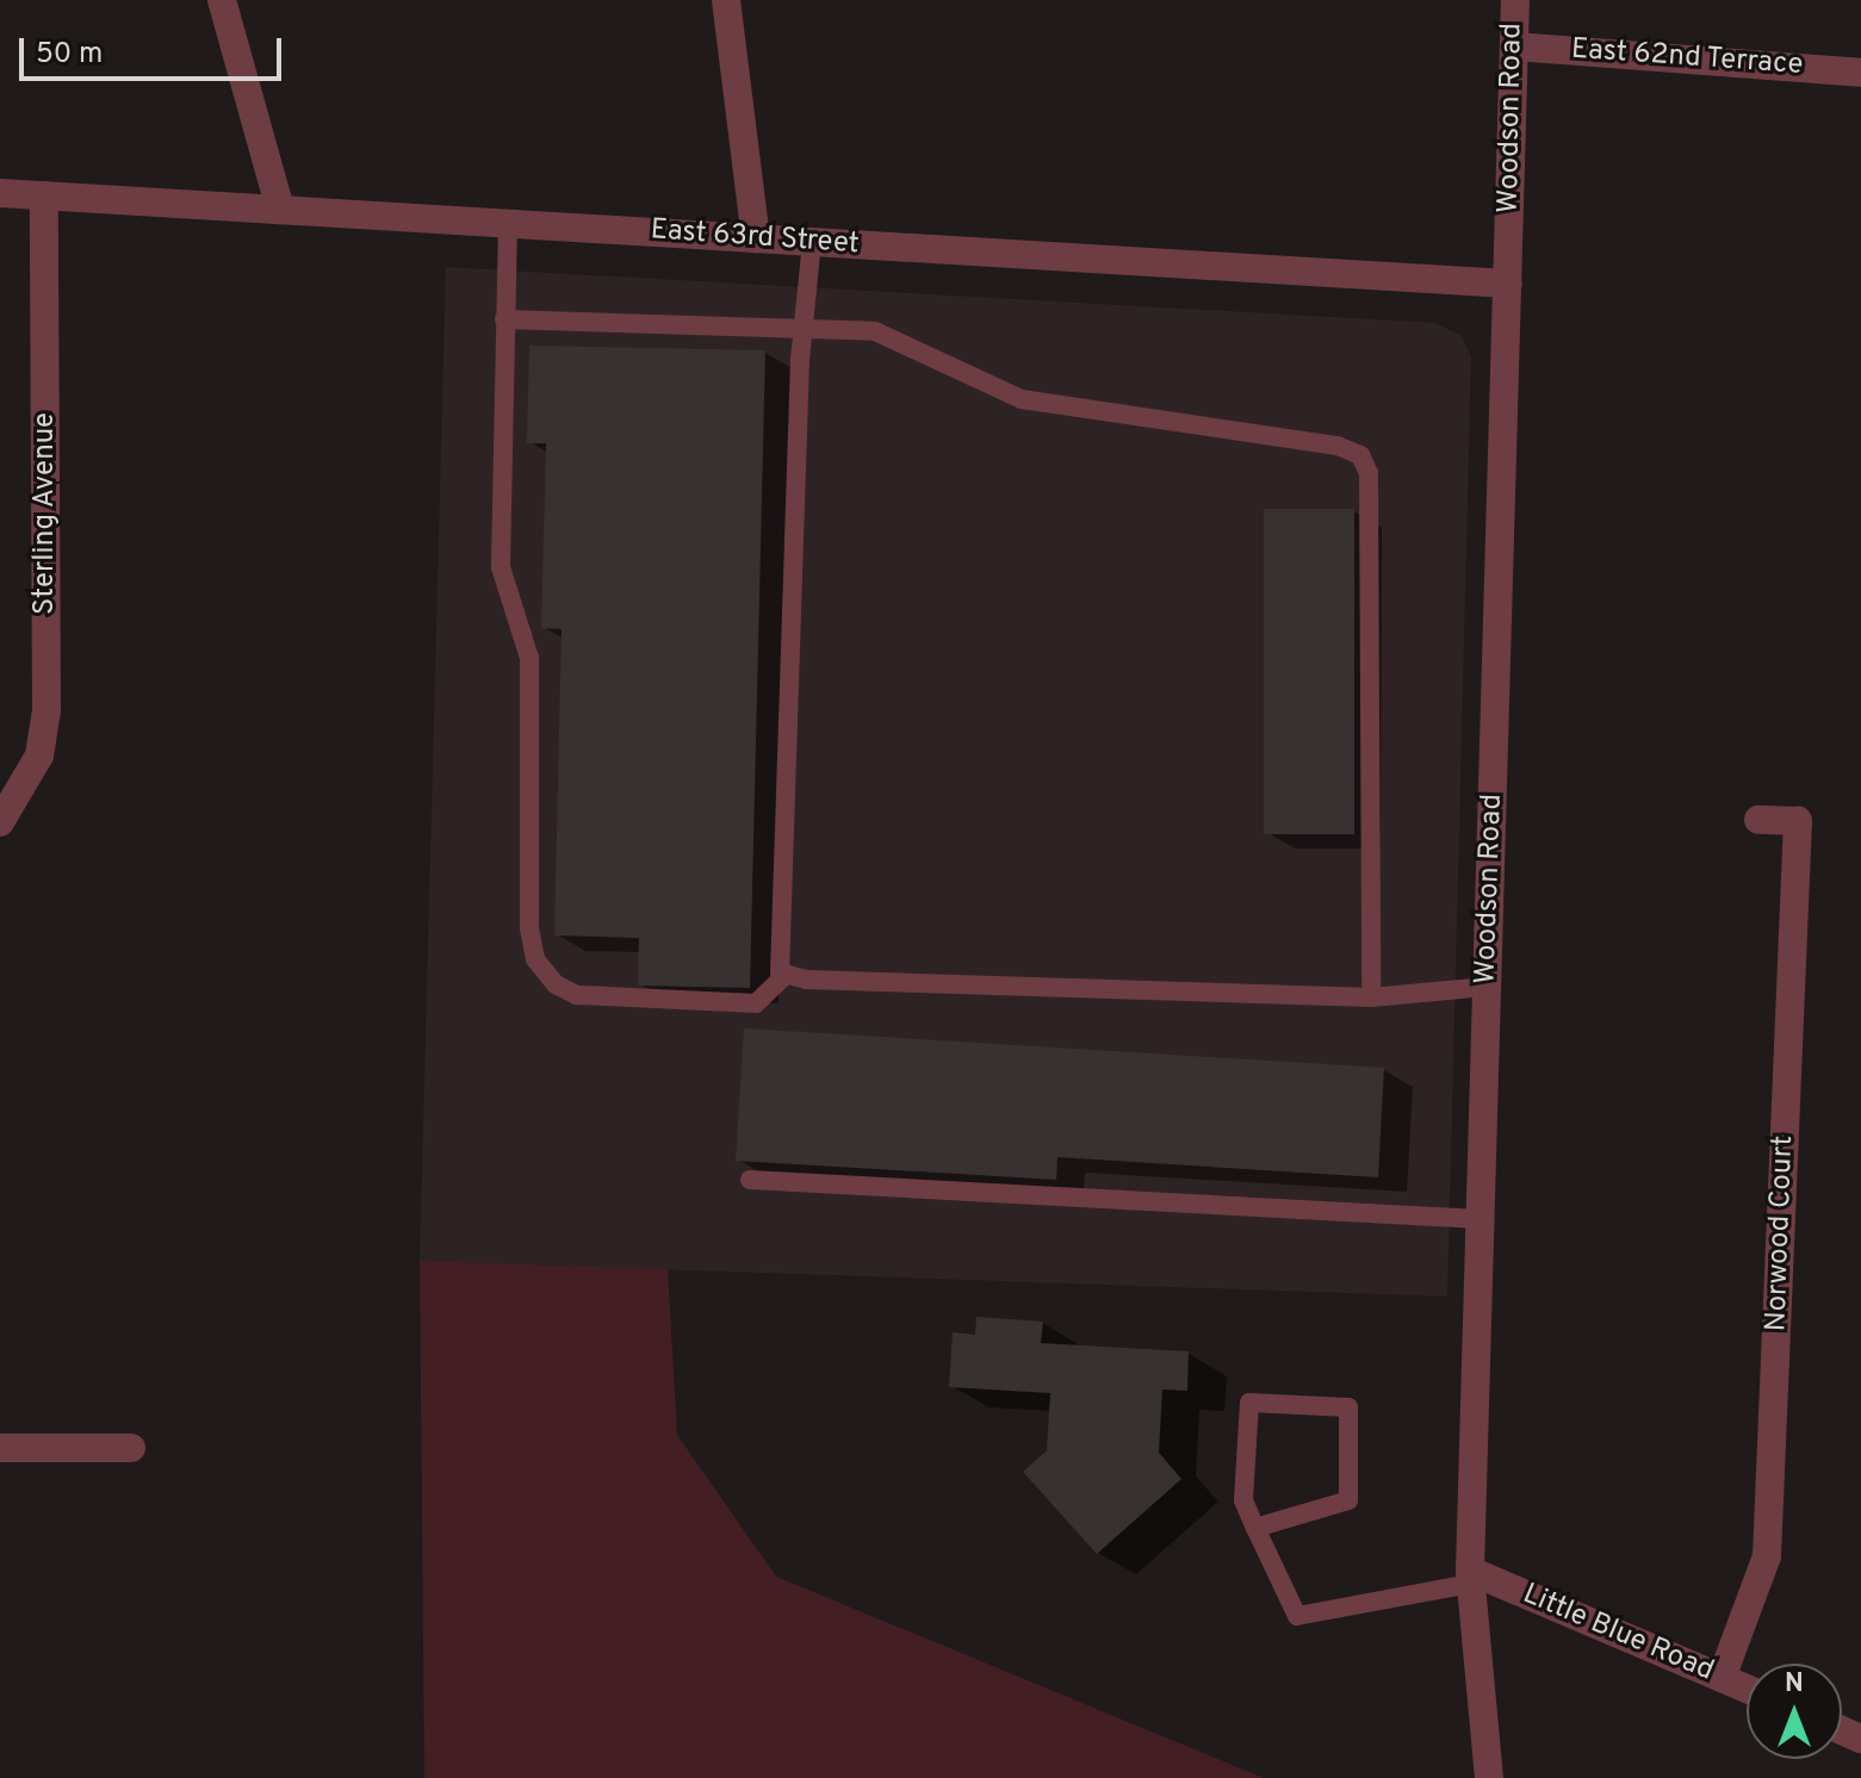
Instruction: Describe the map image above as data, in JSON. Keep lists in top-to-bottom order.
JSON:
{
  "streets": {
    "street": [
      "East 62nd Terrace",
      "Woodson Road",
      "East 63rd Street",
      "Sterling Avenue",
      "Norwood Court",
      "Little Blue Road"
    ]
  },
  "crossings": [
    ["East 62nd Terrace", "Woodson Road"],
    ["Woodson Road", "East 63rd Street"],
    ["Woodson Road", "Little Blue Road"],
    ["East 63rd Street", "Sterling Avenue"],
    ["Norwood Court", "Little Blue Road"]
  ],
  "scale_bar": "50 m",
  "north": "top"
}
